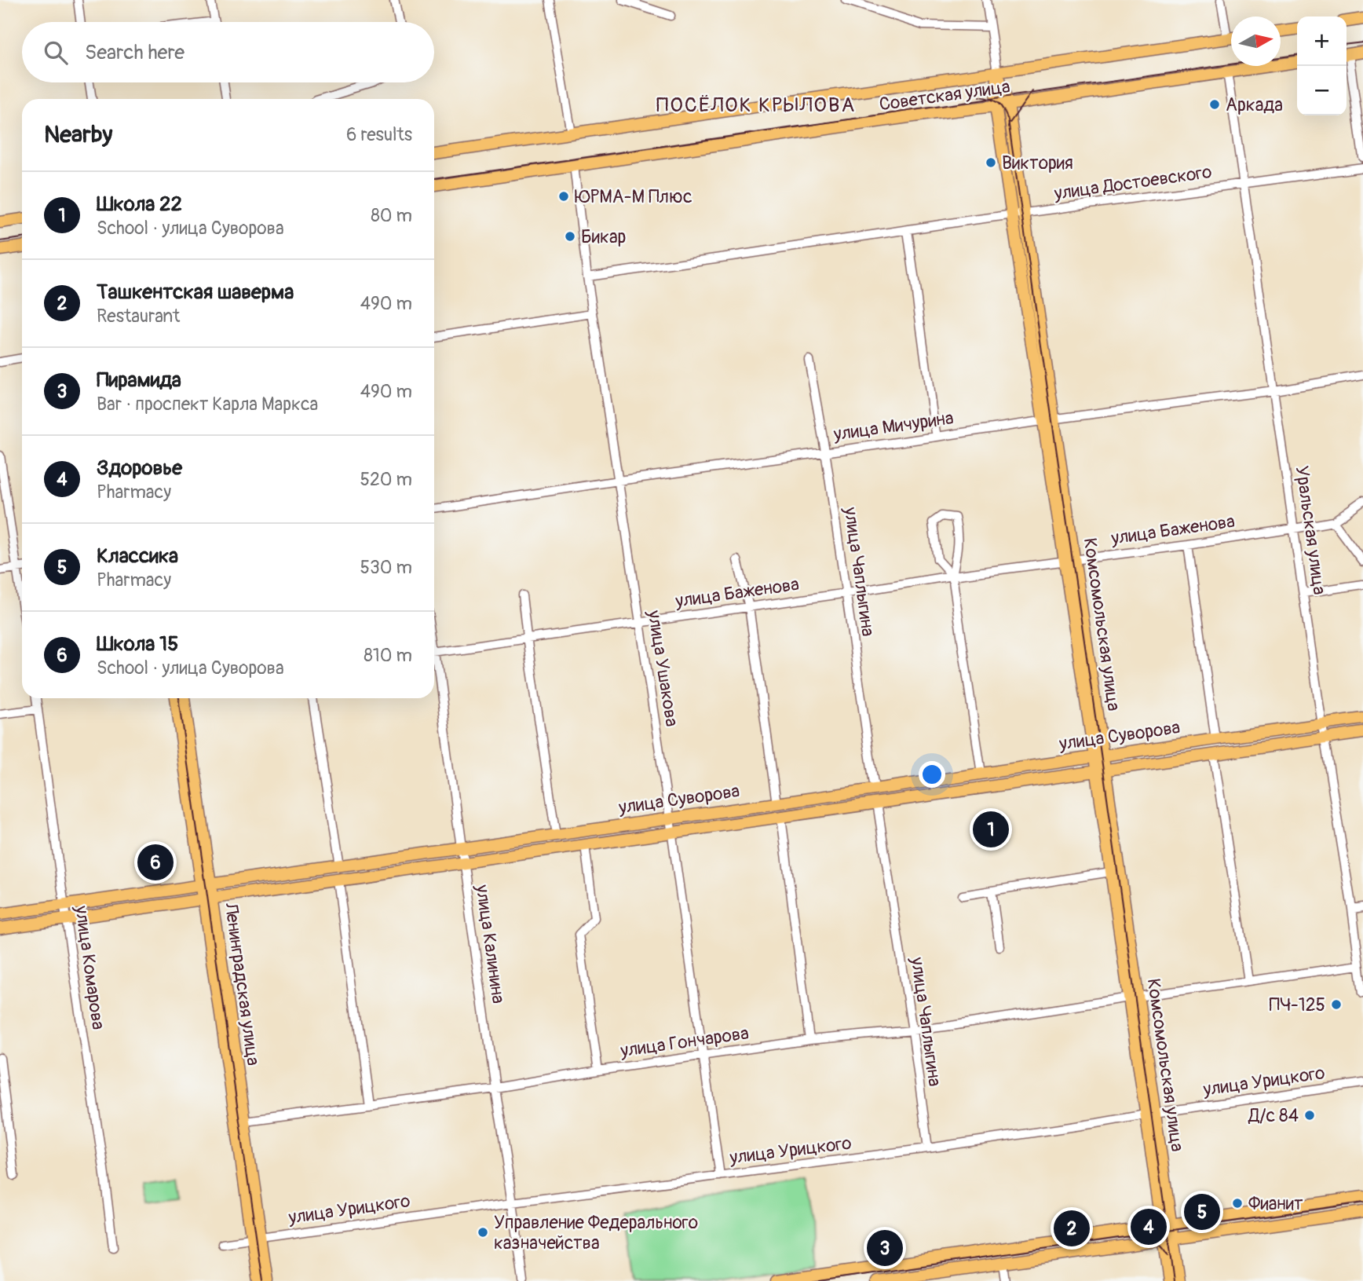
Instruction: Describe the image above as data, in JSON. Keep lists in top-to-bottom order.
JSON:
{
  "streets": {
    "main road": [
      "Советская улица",
      "Комсомольская улица",
      "улица Суворова",
      "Ленинградская улица"
    ],
    "street": [
      "улица Достоевского",
      "улица Мичурина",
      "улица Баженова",
      "Уральская улица",
      "улица Чаплыгина",
      "улица Ушакова",
      "улица Калинина",
      "улица Комарова",
      "улица Гончарова",
      "улица Урицкого"
    ]
  },
  "crossings": [
    ["Советская улица", "Уральская улица"],
    ["Советская улица", "Комсомольская улица"],
    ["Советская улица", "улица Ушакова"],
    ["улица Достоевского", "Уральская улица"],
    ["улица Достоевского", "Комсомольская улица"],
    ["улица Достоевского", "улица Ушакова"],
    ["улица Мичурина", "Уральская улица"],
    ["улица Мичурина", "улица Чаплыгина"],
    ["улица Мичурина", "Комсомольская улица"],
    ["улица Мичурина", "улица Ушакова"],
    ["улица Баженова", "Уральская улица"],
    ["улица Баженова", "улица Чаплыгина"],
    ["улица Баженова", "Комсомольская улица"],
    ["улица Баженова", "улица Ушакова"],
    ["Уральская улица", "улица Суворова"],
    ["Уральская улица", "улица Гончарова"],
    ["улица Чаплыгина", "улица Суворова"],
    ["улица Чаплыгина", "улица Гончарова"],
    ["улица Чаплыгина", "улица Урицкого"],
    ["Комсомольская улица", "улица Суворова"],
    ["Комсомольская улица", "улица Гончарова"],
    ["Комсомольская улица", "улица Урицкого"],
    ["улица Ушакова", "улица Суворова"],
    ["улица Ушакова", "улица Гончарова"],
    ["улица Ушакова", "улица Урицкого"],
    ["улица Суворова", "улица Калинина"],
    ["улица Суворова", "улица Комарова"],
    ["улица Суворова", "Ленинградская улица"],
    ["улица Калинина", "улица Гончарова"],
    ["улица Калинина", "улица Урицкого"],
    ["Ленинградская улица", "улица Гончарова"],
    ["Ленинградская улица", "улица Урицкого"]
  ],
  "districts": ["ПОСЁЛОК КРЫЛОВА"],
  "places": [
    "Аркада",
    "Виктория",
    "ЮРМА-М Плюс",
    "Бикар",
    "ПЧ-125",
    "Д/с 84",
    "Фианит",
    "Управление Федерального казначейства"
  ],
  "north": "right",
  "page": {
    "map_buttons": ["+", "−"],
    "search": "Search here",
    "heading": ["Nearby", "6 results"],
    "list": [
      {
        "mark": "1",
        "name": "Школа 22",
        "note": "School · улица Суворова",
        "value": "80 m"
      },
      {
        "mark": "2",
        "name": "Ташкентская шаверма",
        "note": "Restaurant",
        "value": "490 m"
      },
      {
        "mark": "3",
        "name": "Пирамида",
        "note": "Bar · проспект Карла Маркса",
        "value": "490 m"
      },
      {
        "mark": "4",
        "name": "Здоровье",
        "note": "Pharmacy",
        "value": "520 m"
      },
      {
        "mark": "5",
        "name": "Классика",
        "note": "Pharmacy",
        "value": "530 m"
      },
      {
        "mark": "6",
        "name": "Школа 15",
        "note": "School · улица Суворова",
        "value": "810 m"
      }
    ],
    "pins": [
      "1",
      "6",
      "5",
      "4",
      "2",
      "3"
    ]
  }
}
